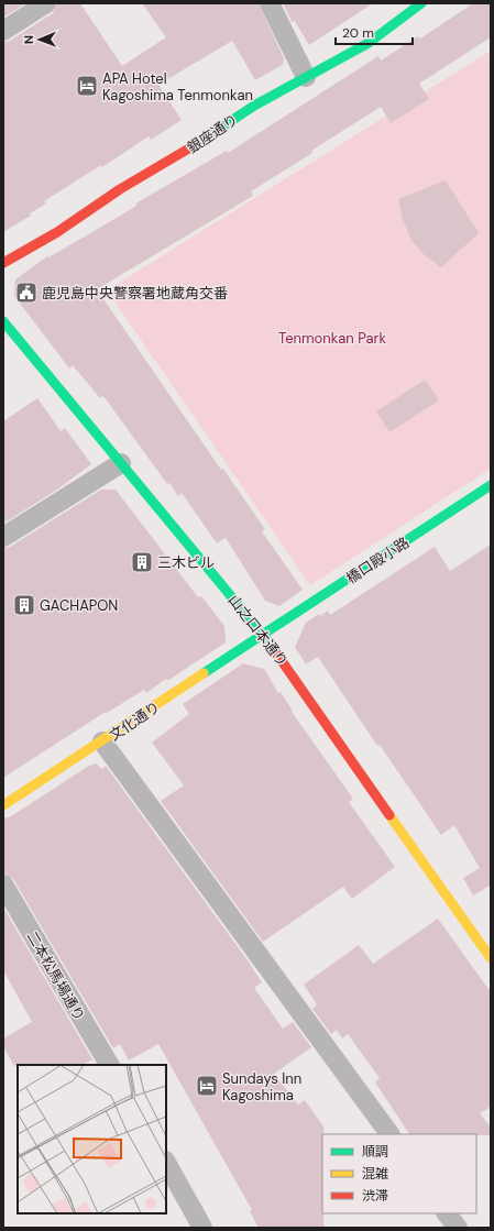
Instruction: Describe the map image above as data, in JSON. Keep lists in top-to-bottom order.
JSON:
{
  "streets": {
    "street": [
      "銀座通り",
      "橋口殿小路",
      "山之口本通り",
      "文化通り",
      "二本松馬場通り"
    ]
  },
  "crossings": [
    ["橋口殿小路", "山之口本通り"],
    ["橋口殿小路", "文化通り"],
    ["山之口本通り", "文化通り"]
  ],
  "parks": ["Tenmonkan Park"],
  "places": {
    "hotel": ["APA Hotel Kagoshima Tenmonkan", "Sundays Inn Kagoshima"],
    "public building": ["鹿児島中央警察署地蔵角交番"],
    "building": ["三木ビル", "GACHAPON"]
  },
  "legend": ["順調", "混雑", "渋滞"],
  "scale_bar": "20 m",
  "north": "left"
}
